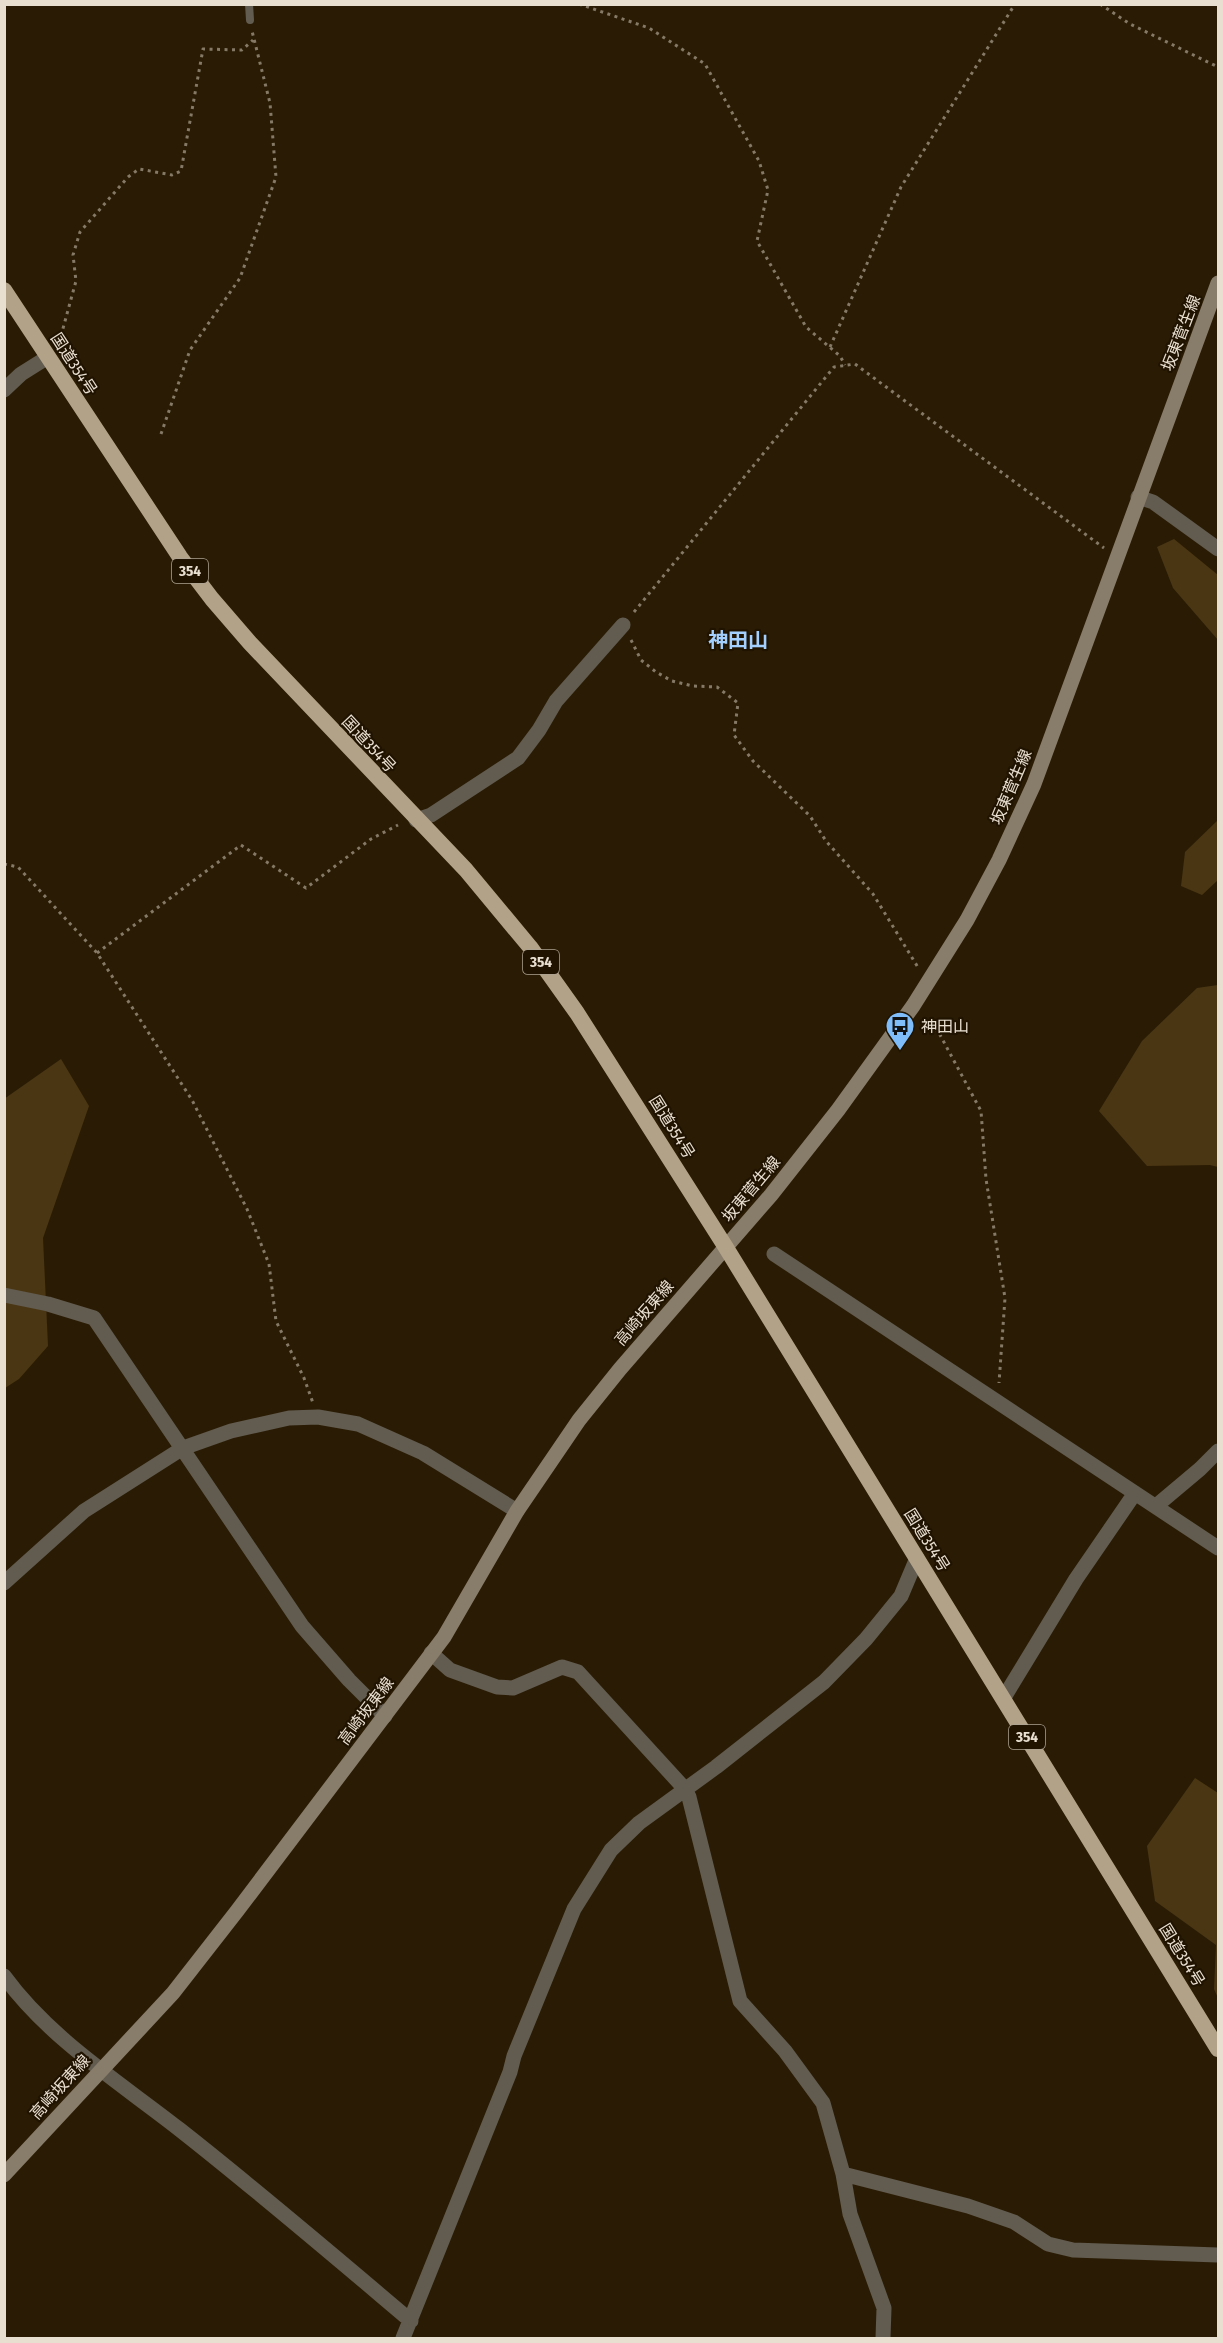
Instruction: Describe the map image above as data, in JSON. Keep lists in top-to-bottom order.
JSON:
{
  "streets": {
    "highway": ["国道354号", "354"],
    "main road": ["坂東菅生線", "高崎坂東線"]
  },
  "crossings": [
    ["坂東菅生線", "国道354号"],
    ["坂東菅生線", "高崎坂東線"],
    ["国道354号", "高崎坂東線"]
  ],
  "districts": ["神田山"],
  "places": {
    "bus stop": ["神田山"]
  }
}
